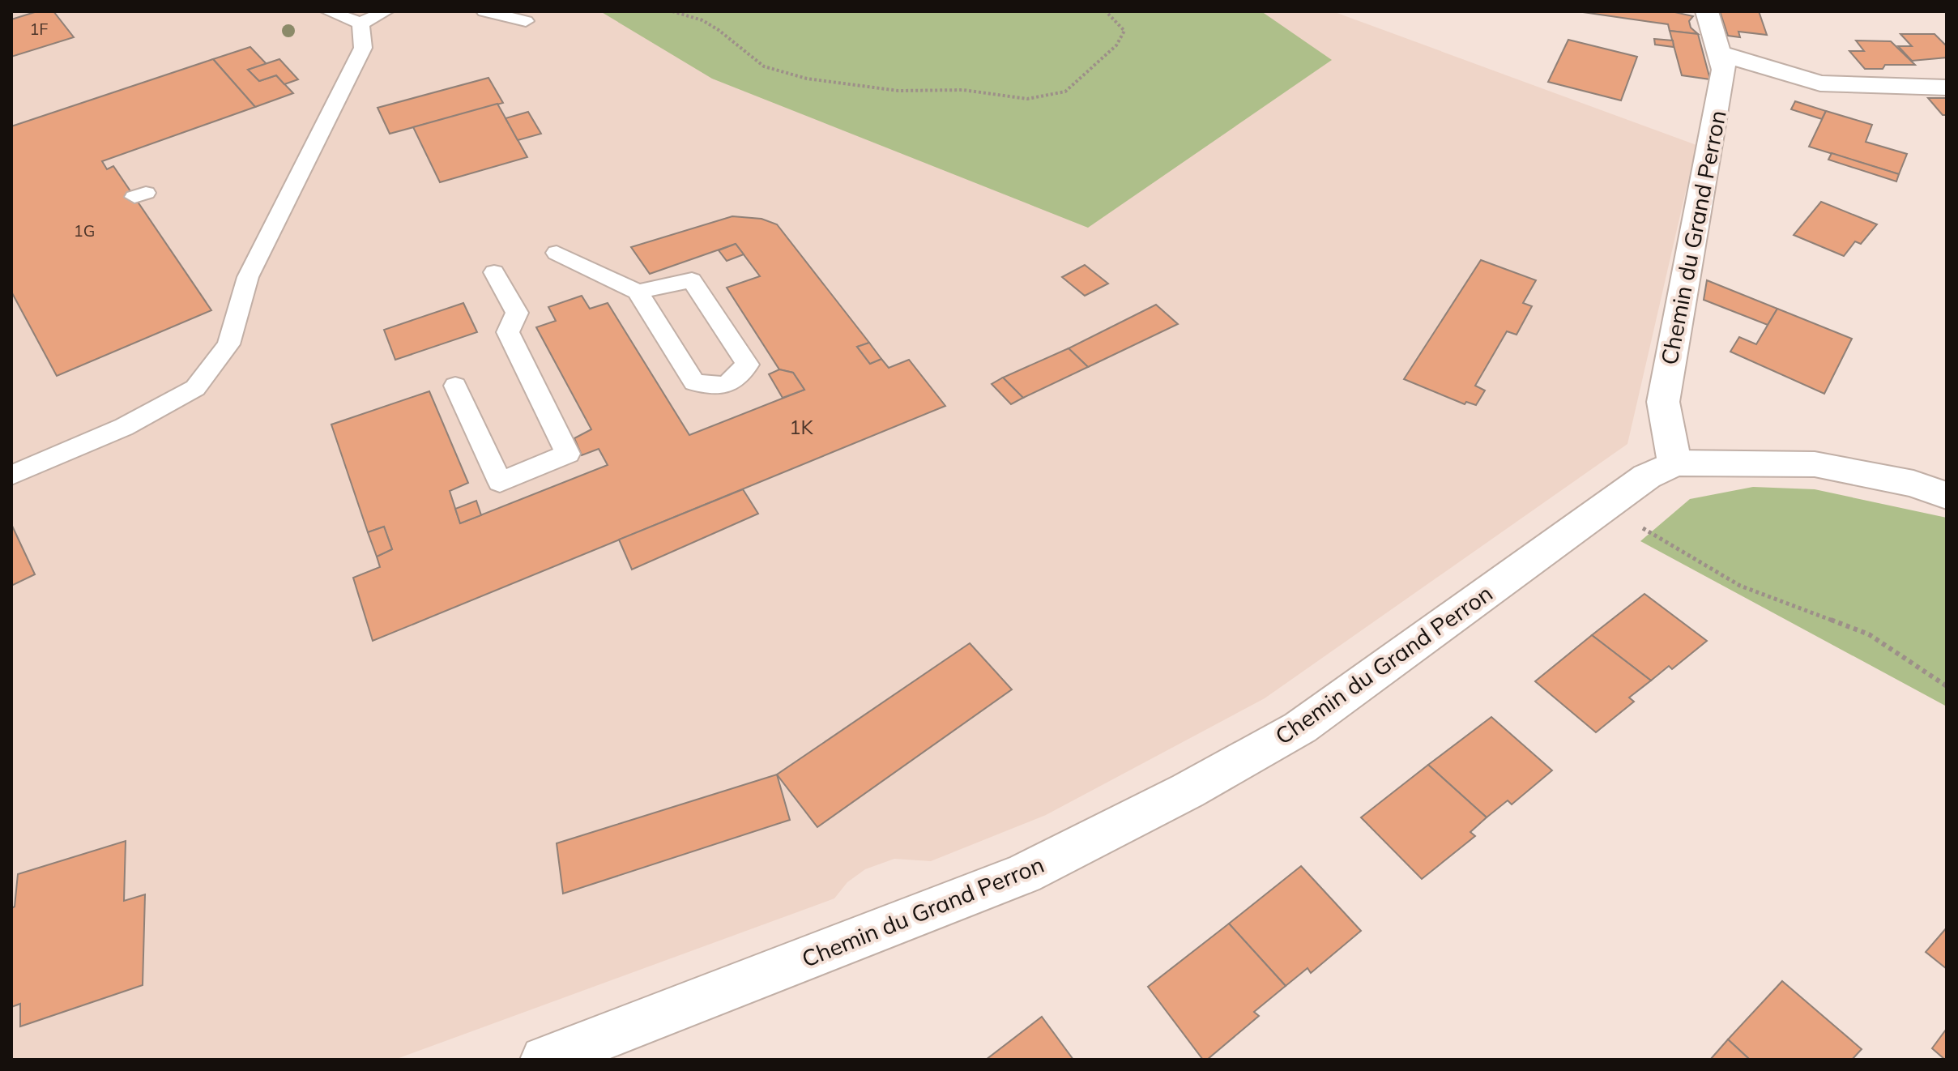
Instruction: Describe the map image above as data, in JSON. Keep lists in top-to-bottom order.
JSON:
{
  "streets": {
    "street": ["Chemin du Grand Perron"]
  },
  "house_numbers": ["1F", "1G", "1K"]
}
